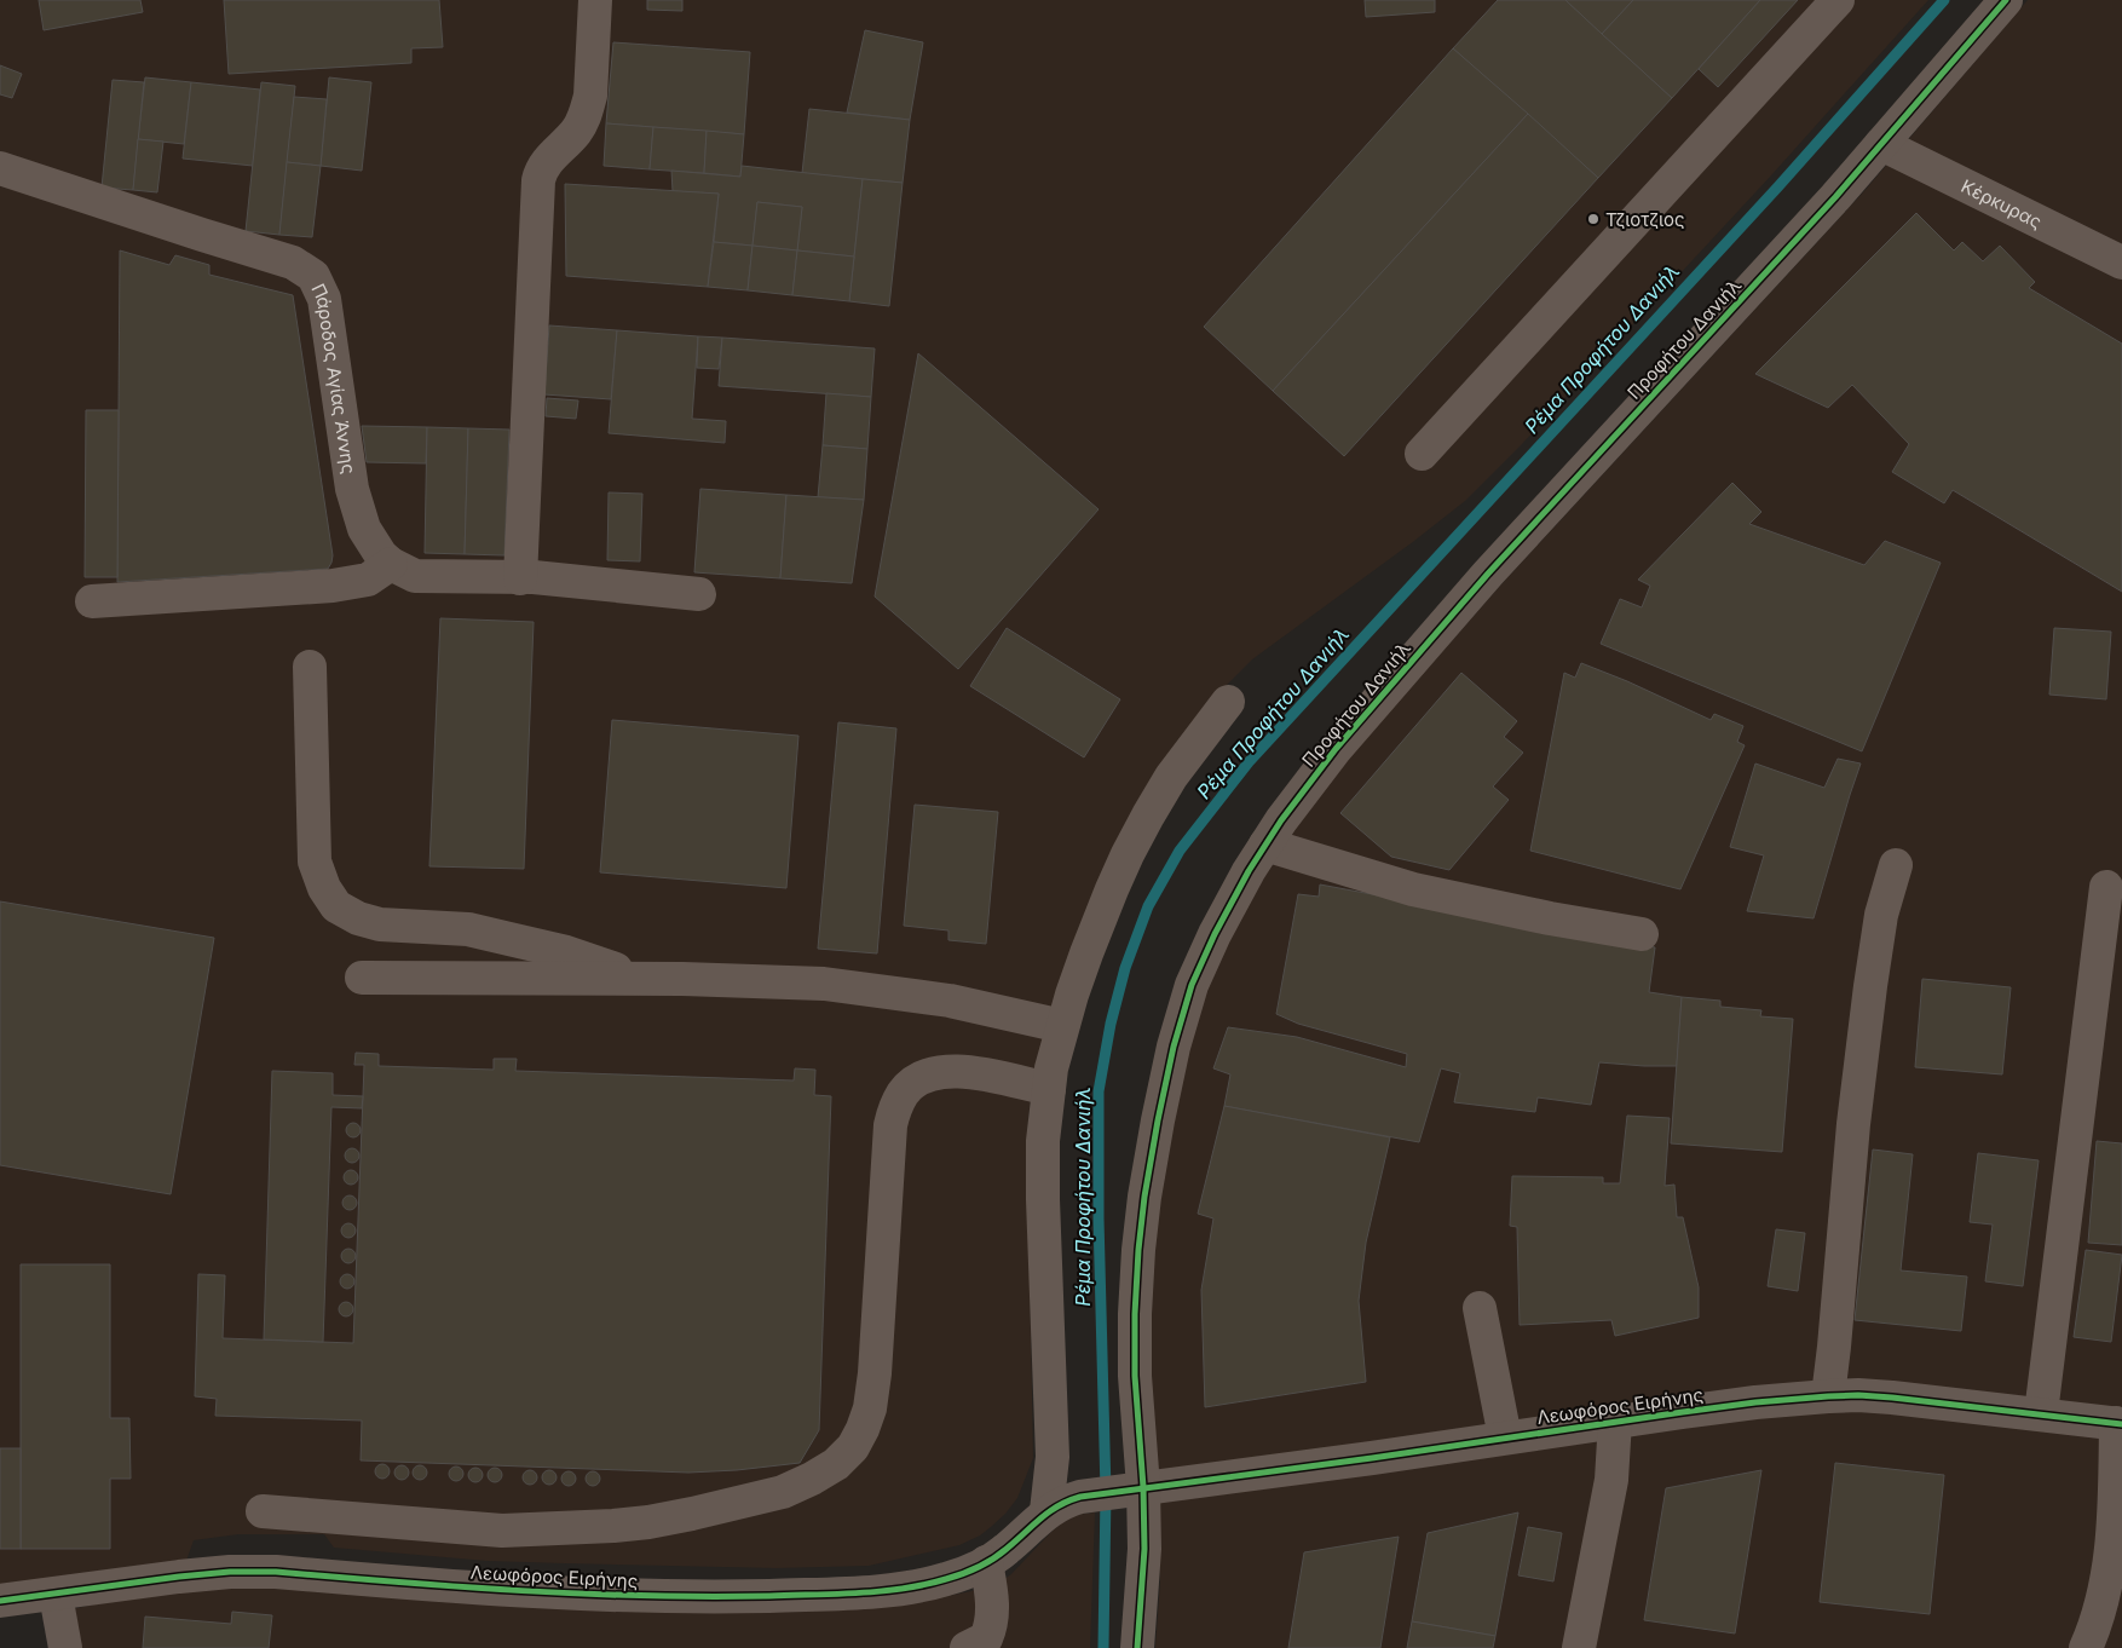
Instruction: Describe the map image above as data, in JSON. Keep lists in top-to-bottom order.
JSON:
{
  "streets": {
    "street": [
      "Κέρκυρας",
      "Προφήτου Δανιήλ",
      "Πάροδος Αγίας Άννης",
      "Λεωφόρος Ειρήνης"
    ]
  },
  "crossings": [
    ["Κέρκυρας", "Προφήτου Δανιήλ"],
    ["Προφήτου Δανιήλ", "Λεωφόρος Ειρήνης"]
  ],
  "water": ["Ρέμα Προφήτου Δανιήλ"],
  "places": ["Τζιοτζιος"]
}
